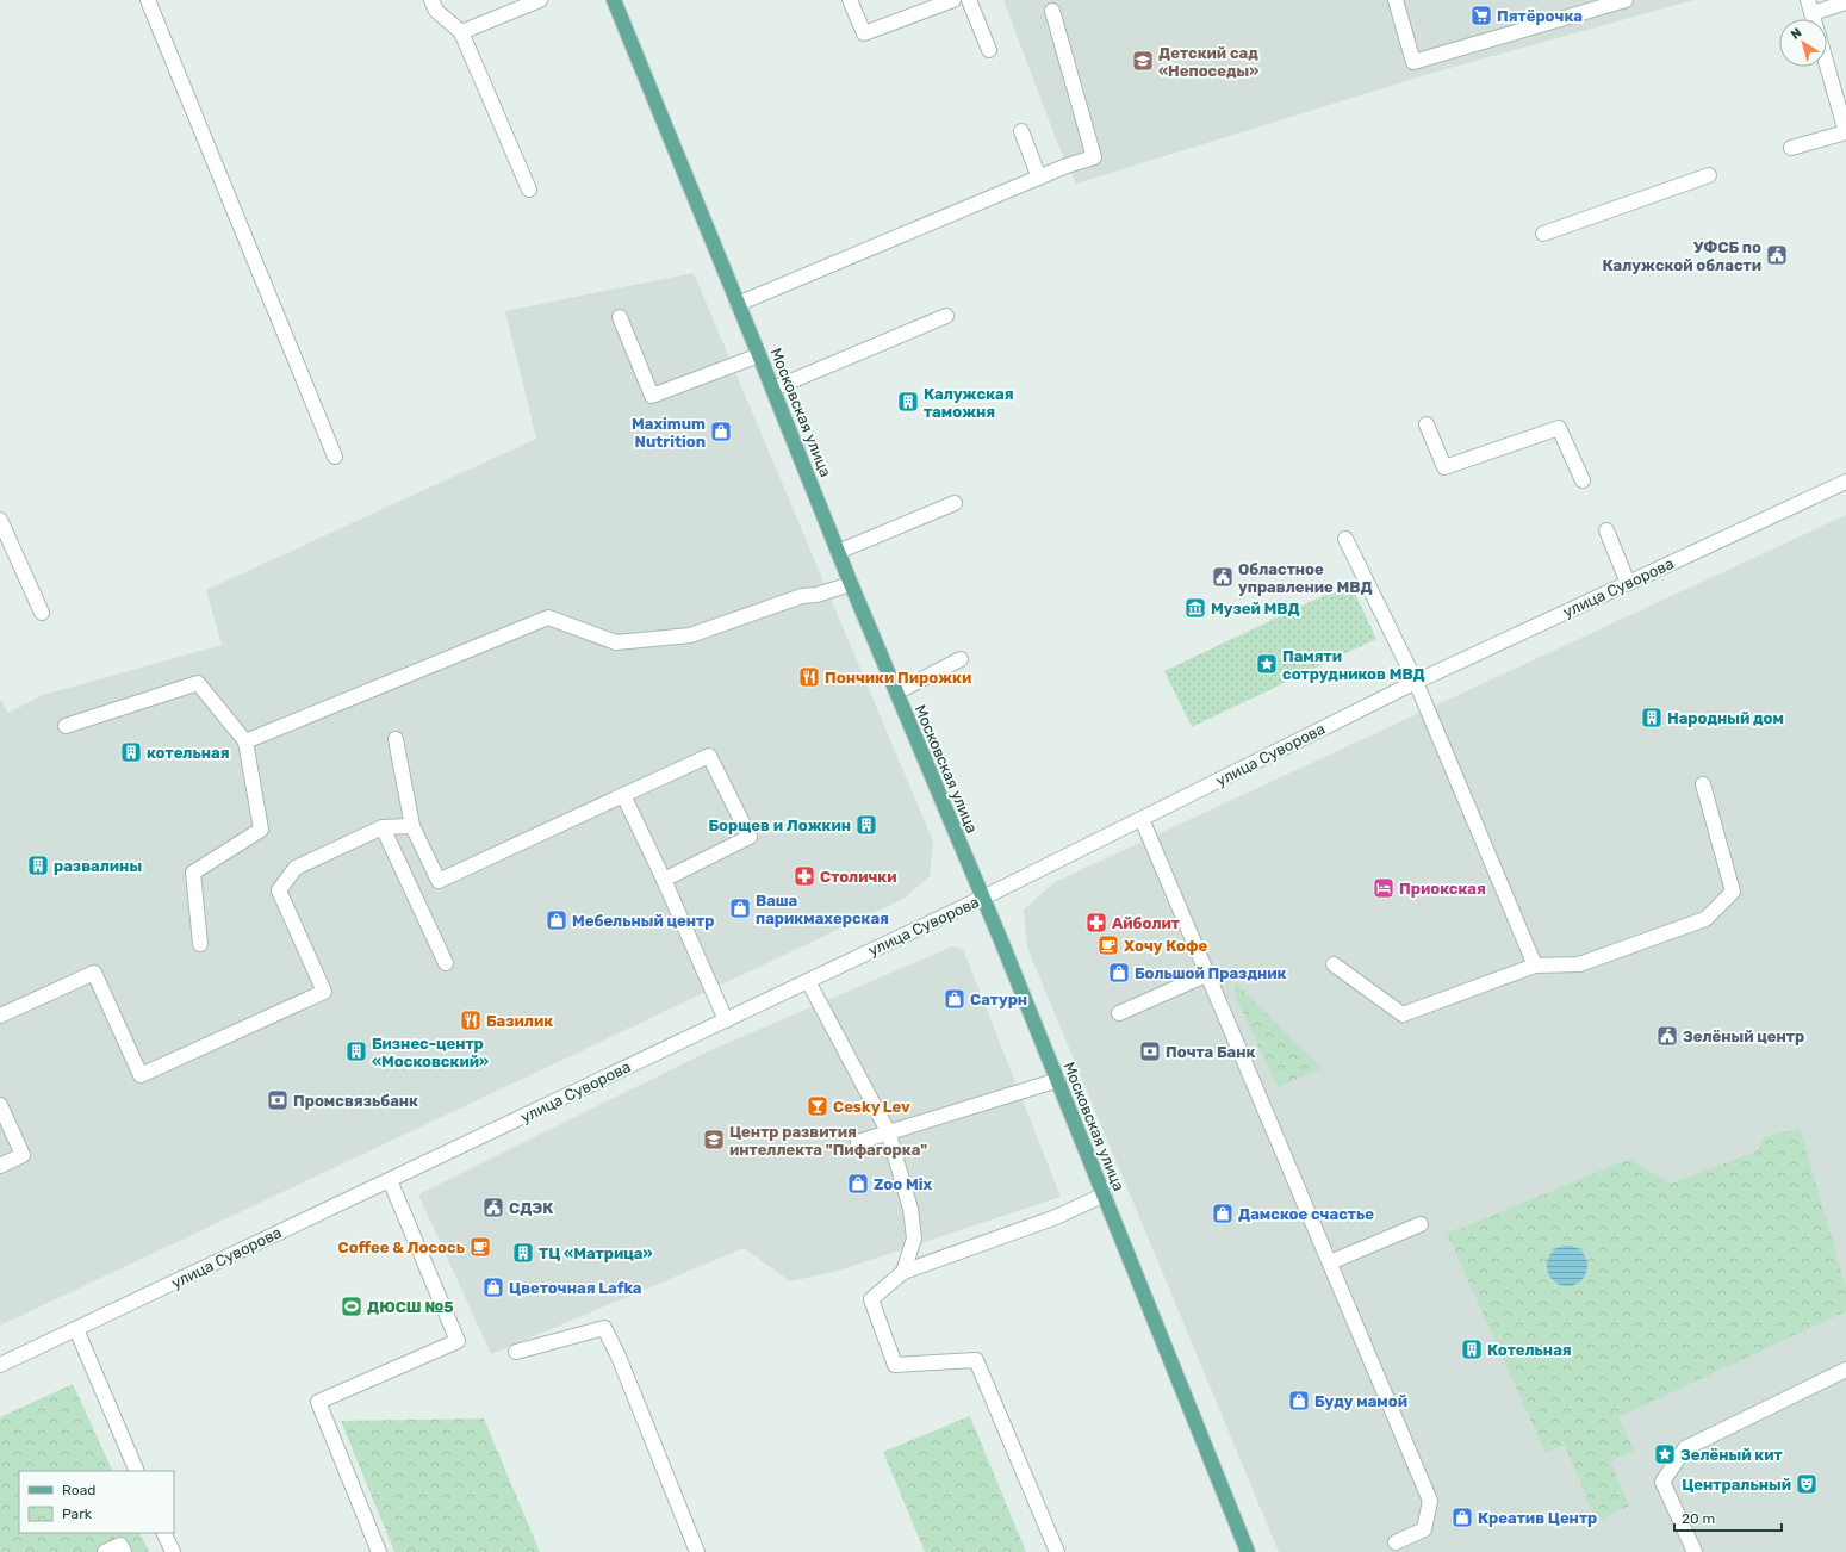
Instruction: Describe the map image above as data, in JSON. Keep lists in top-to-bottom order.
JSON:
{
  "streets": {
    "main road": ["Московская улица"],
    "street": ["улица Суворова"]
  },
  "crossings": [
    ["Московская улица", "улица Суворова"]
  ],
  "places": {
    "supermarket": ["Пятёрочка"],
    "school or university": ["Детский сад «Непоседы»", "Центр развития интеллекта \"Пифагорка\""],
    "public building": [
      "УФСБ по Калужской области",
      "Областное управление МВД",
      "Зелёный центр",
      "СДЭК"
    ],
    "building": [
      "Калужская таможня",
      "Народный дом",
      "котельная",
      "Борщев и Ложкин",
      "развалины",
      "Бизнес-центр «Московский»",
      "ТЦ «Матрица»",
      "Котельная"
    ],
    "shop": [
      "Maximum Nutrition",
      "Ваша парикмахерская",
      "Мебельный центр",
      "Большой Праздник",
      "Сатурн",
      "Zoo Mix",
      "Дамское счастье",
      "Цветочная Lafka",
      "Буду мамой",
      "Креатив Центр"
    ],
    "museum": ["Музей МВД"],
    "place": ["Памяти сотрудников МВД", "Зелёный кит"],
    "restaurant": ["Пончики Пирожки", "Базилик"],
    "pharmacy": ["Столички", "Айболит"],
    "hotel": ["Приокская"],
    "cafe": ["Хочу Кофе", "Coffee & Лосось"],
    "bank": ["Почта Банк", "Промсвязьбанк"],
    "bar": ["Cesky Lev"],
    "sports": ["ДЮСШ №5"],
    "theatre": ["Центральный"]
  },
  "legend": ["Road", "Park"],
  "scale_bar": "20 m",
  "north": "top left"
}
